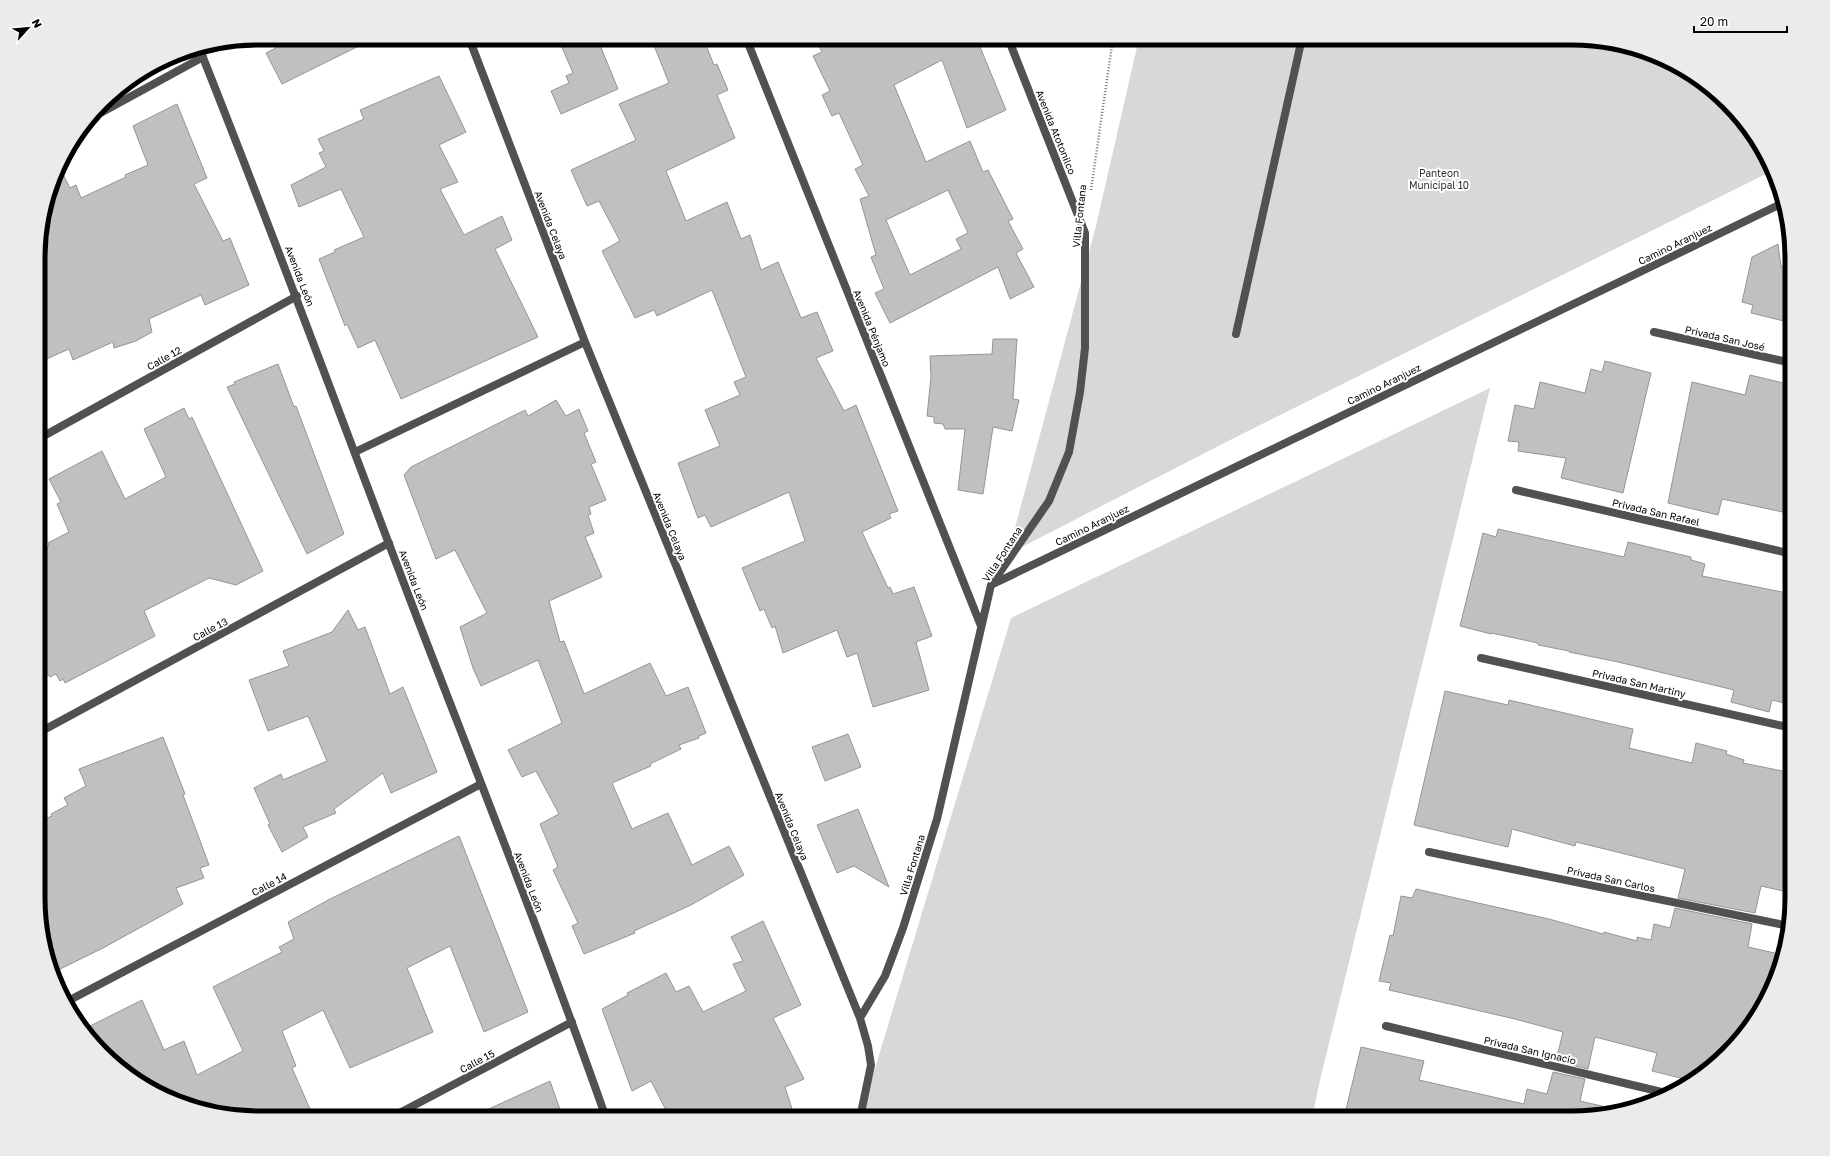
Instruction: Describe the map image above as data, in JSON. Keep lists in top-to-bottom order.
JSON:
{
  "streets": {
    "street": [
      "Avenida Atotonilco",
      "Villa Fontana",
      "Avenida Celaya",
      "Camino Aranjuez",
      "Avenida León",
      "Avenida Pénjamo",
      "Privada San José",
      "Calle 12",
      "Privada San Rafael",
      "Calle 13",
      "Privada San Martiny",
      "Privada San Carlos",
      "Calle 14",
      "Privada San Ignacio",
      "Calle 15"
    ]
  },
  "crossings": [
    ["Avenida Atotonilco", "Villa Fontana"],
    ["Villa Fontana", "Avenida Celaya"],
    ["Villa Fontana", "Camino Aranjuez"],
    ["Villa Fontana", "Avenida Pénjamo"],
    ["Avenida León", "Calle 12"],
    ["Avenida León", "Calle 13"],
    ["Avenida León", "Calle 14"],
    ["Avenida León", "Calle 15"]
  ],
  "parks": ["Panteon Municipal 10"],
  "scale_bar": "20 m",
  "north": "top right"
}
